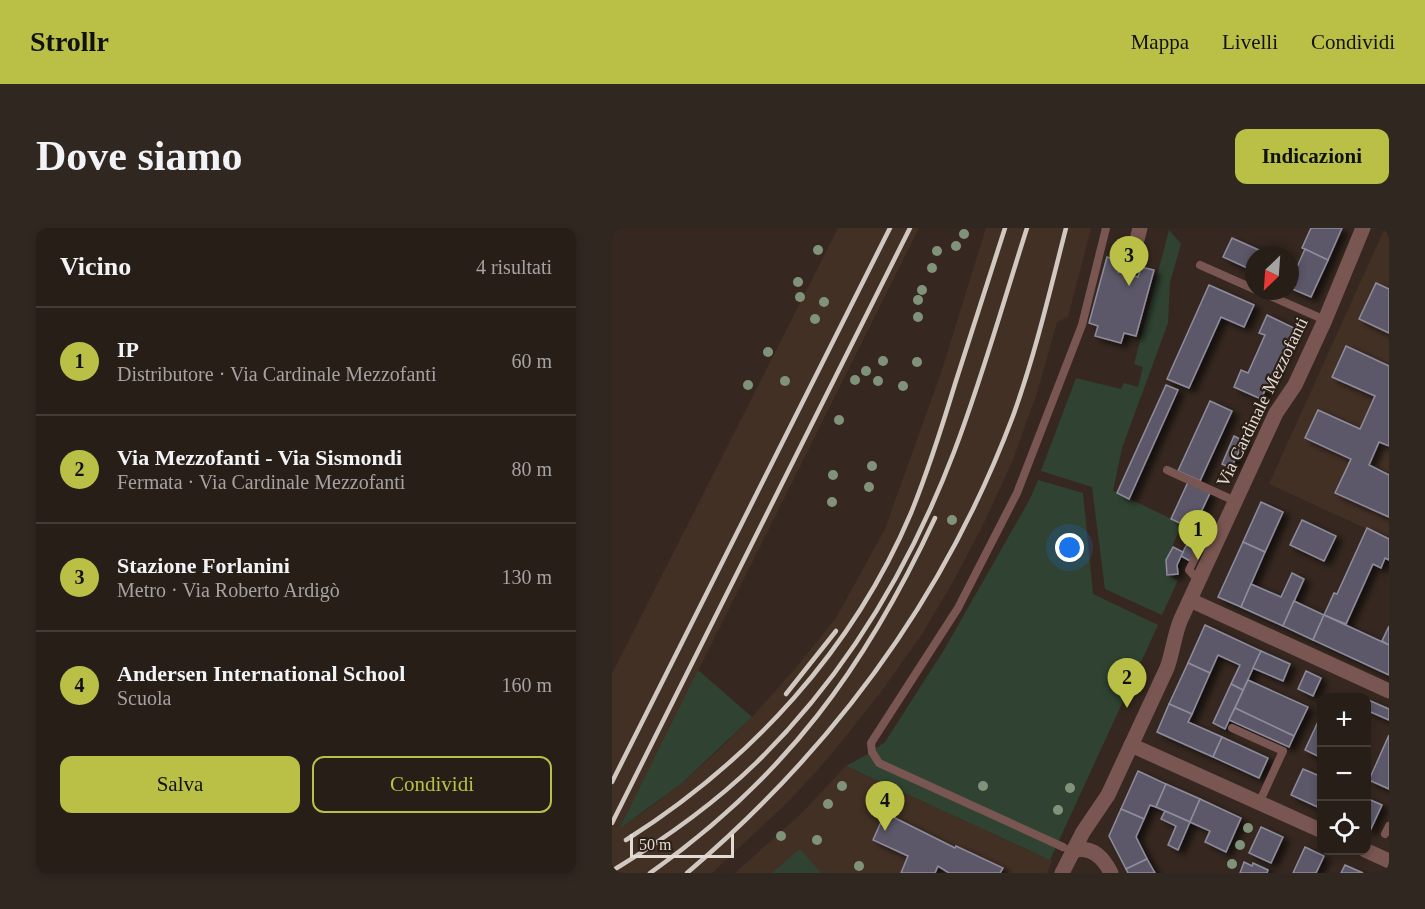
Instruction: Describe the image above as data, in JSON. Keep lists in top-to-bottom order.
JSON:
{
  "streets": {
    "street": ["Via Cardinale Mezzofanti"]
  },
  "scale_bar": "50 m",
  "north": "bottom left",
  "page": {
    "header": "Strollr",
    "nav": ["Mappa", "Livelli", "Condividi"],
    "buttons": [
      "Indicazioni",
      ["Salva", "Condividi"]
    ],
    "title": "Dove siamo",
    "heading": ["Vicino", "4 risultati"],
    "pins": [
      "3",
      "1",
      "2",
      "4"
    ],
    "list": [
      {
        "mark": "1",
        "name": "IP",
        "note": "Distributore · Via Cardinale Mezzofanti",
        "value": "60 m"
      },
      {
        "mark": "2",
        "name": "Via Mezzofanti - Via Sismondi",
        "note": "Fermata · Via Cardinale Mezzofanti",
        "value": "80 m"
      },
      {
        "mark": "3",
        "name": "Stazione Forlanini",
        "note": "Metro · Via Roberto Ardigò",
        "value": "130 m"
      },
      {
        "mark": "4",
        "name": "Andersen International School",
        "note": "Scuola",
        "value": "160 m"
      }
    ],
    "map_buttons": ["+", "−"],
    "scale": "50 m"
  }
}
